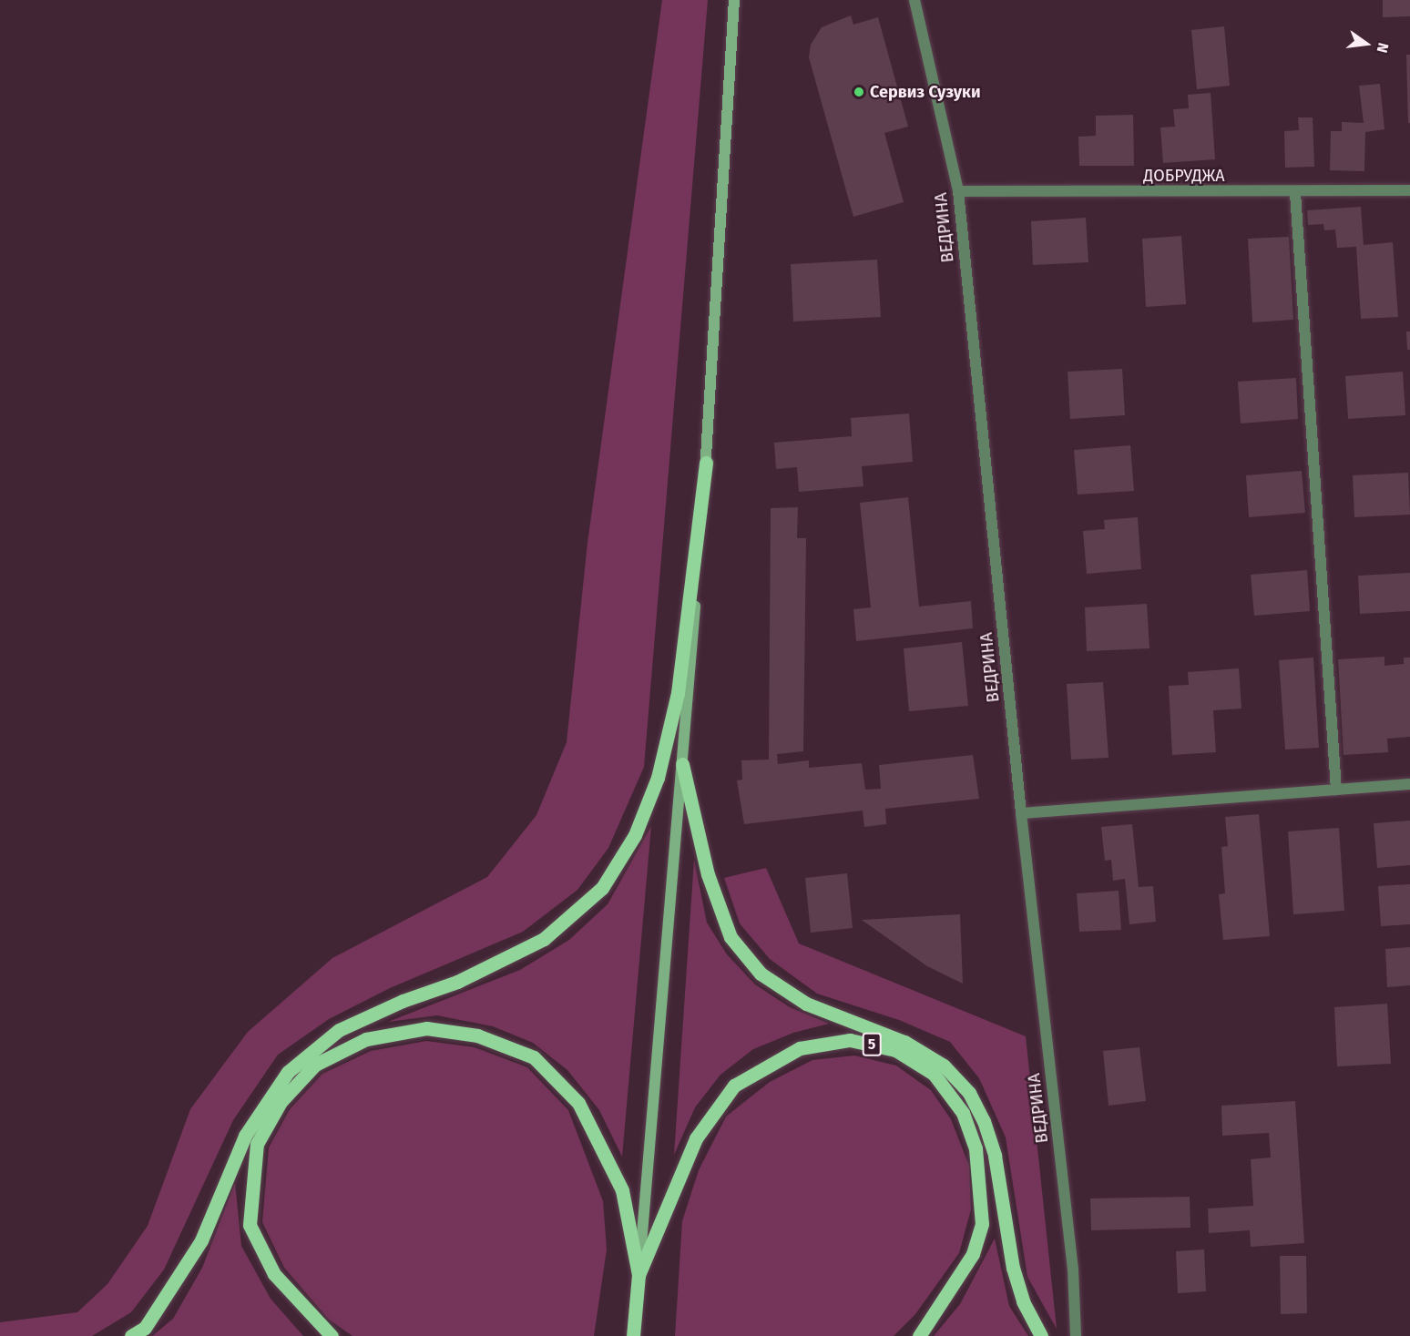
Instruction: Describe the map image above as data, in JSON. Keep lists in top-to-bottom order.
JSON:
{
  "streets": {
    "main road": ["5"],
    "street": ["ДОБРУДЖА", "ВЕДРИНА"]
  },
  "crossings": [
    ["ДОБРУДЖА", "ВЕДРИНА"]
  ],
  "places": ["Сервиз Сузуки"],
  "north": "right"
}
